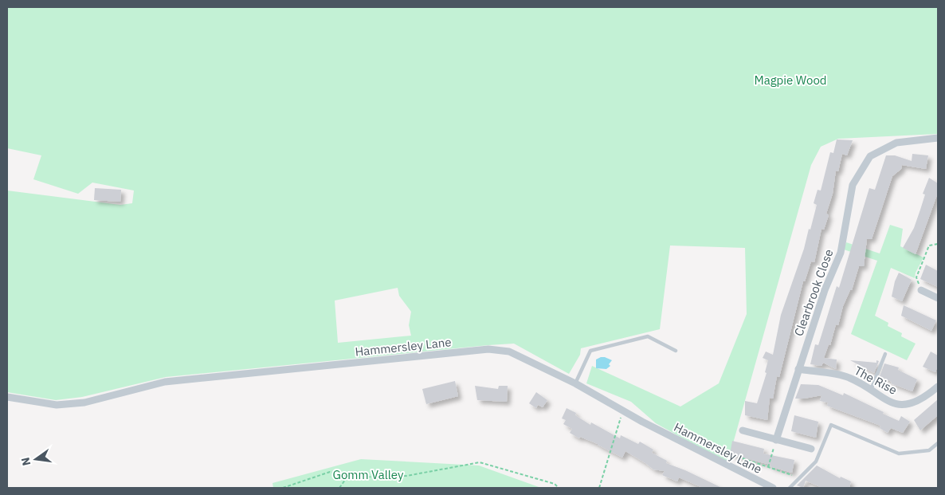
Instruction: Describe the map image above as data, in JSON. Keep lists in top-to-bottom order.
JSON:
{
  "streets": {
    "street": ["Clearbrook Close", "Hammersley Lane", "The Rise"]
  },
  "crossings": [
    ["Clearbrook Close", "The Rise"]
  ],
  "parks": ["Magpie Wood", "Gomm Valley"],
  "north": "left"
}
